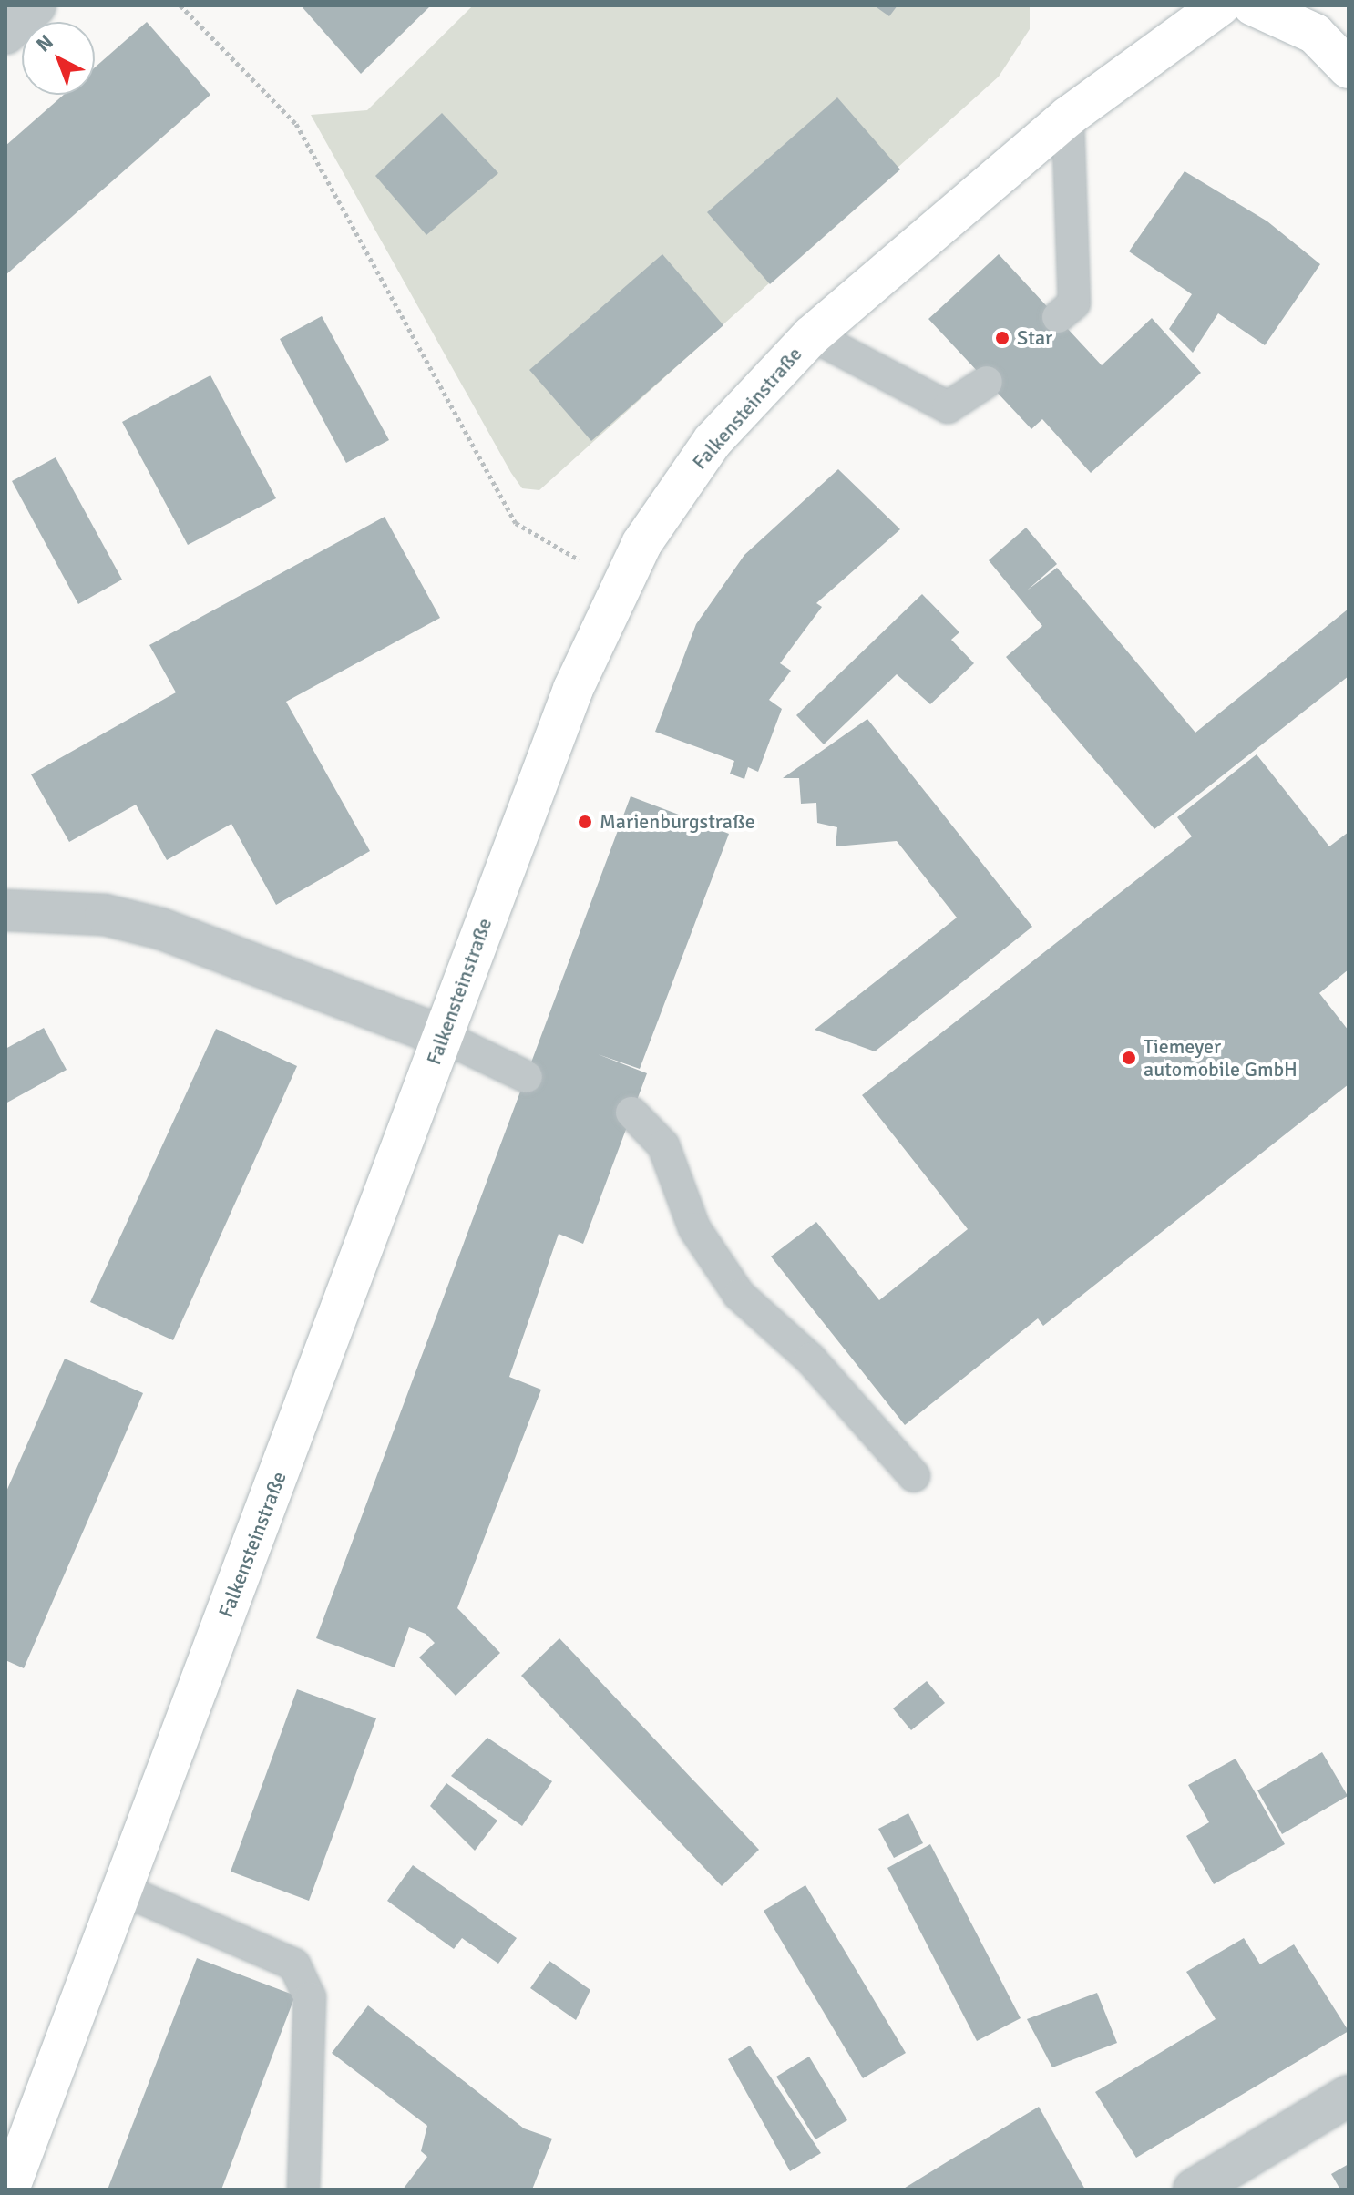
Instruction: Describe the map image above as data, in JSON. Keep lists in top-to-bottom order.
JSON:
{
  "streets": {
    "street": ["Falkensteinstraße"]
  },
  "places": ["Star", "Marienburgstraße", "Tiemeyer automobile GmbH"],
  "north": "top left"
}
